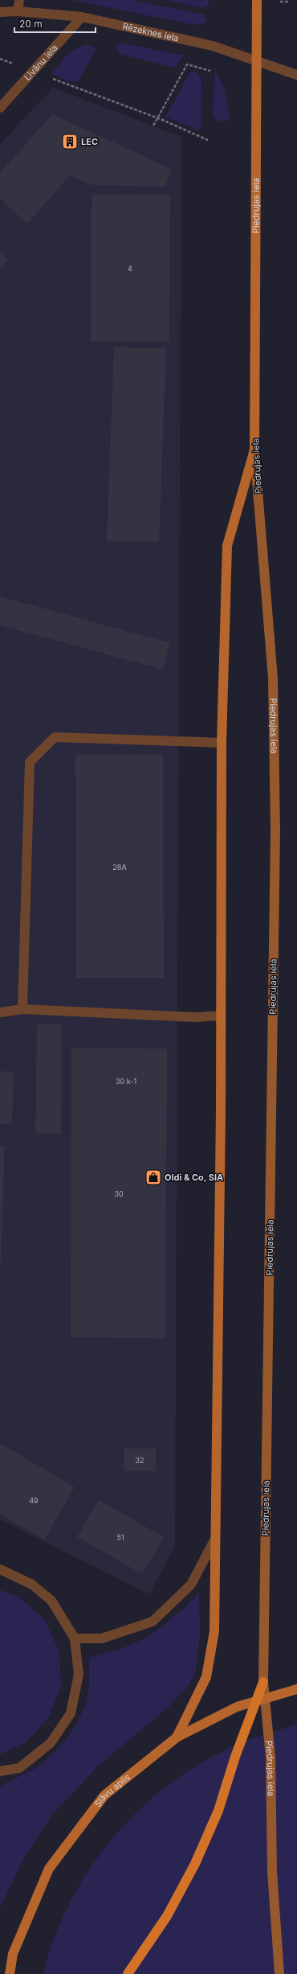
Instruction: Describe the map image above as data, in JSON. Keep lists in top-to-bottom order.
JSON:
{
  "streets": {
    "main road": ["Piedrujas iela", "Slāvu aplis"],
    "street": ["Rēzeknes iela", "Līvānu iela"]
  },
  "crossings": [
    ["Rēzeknes iela", "Līvānu iela"],
    ["Rēzeknes iela", "Piedrujas iela"]
  ],
  "places": {
    "building": ["LEC"],
    "shop": ["Oldi & Co, SIA"]
  },
  "house_numbers": [
    "4",
    "28A",
    "30 k-1",
    "30",
    "32",
    "49",
    "51"
  ],
  "scale_bar": "20 m"
}
